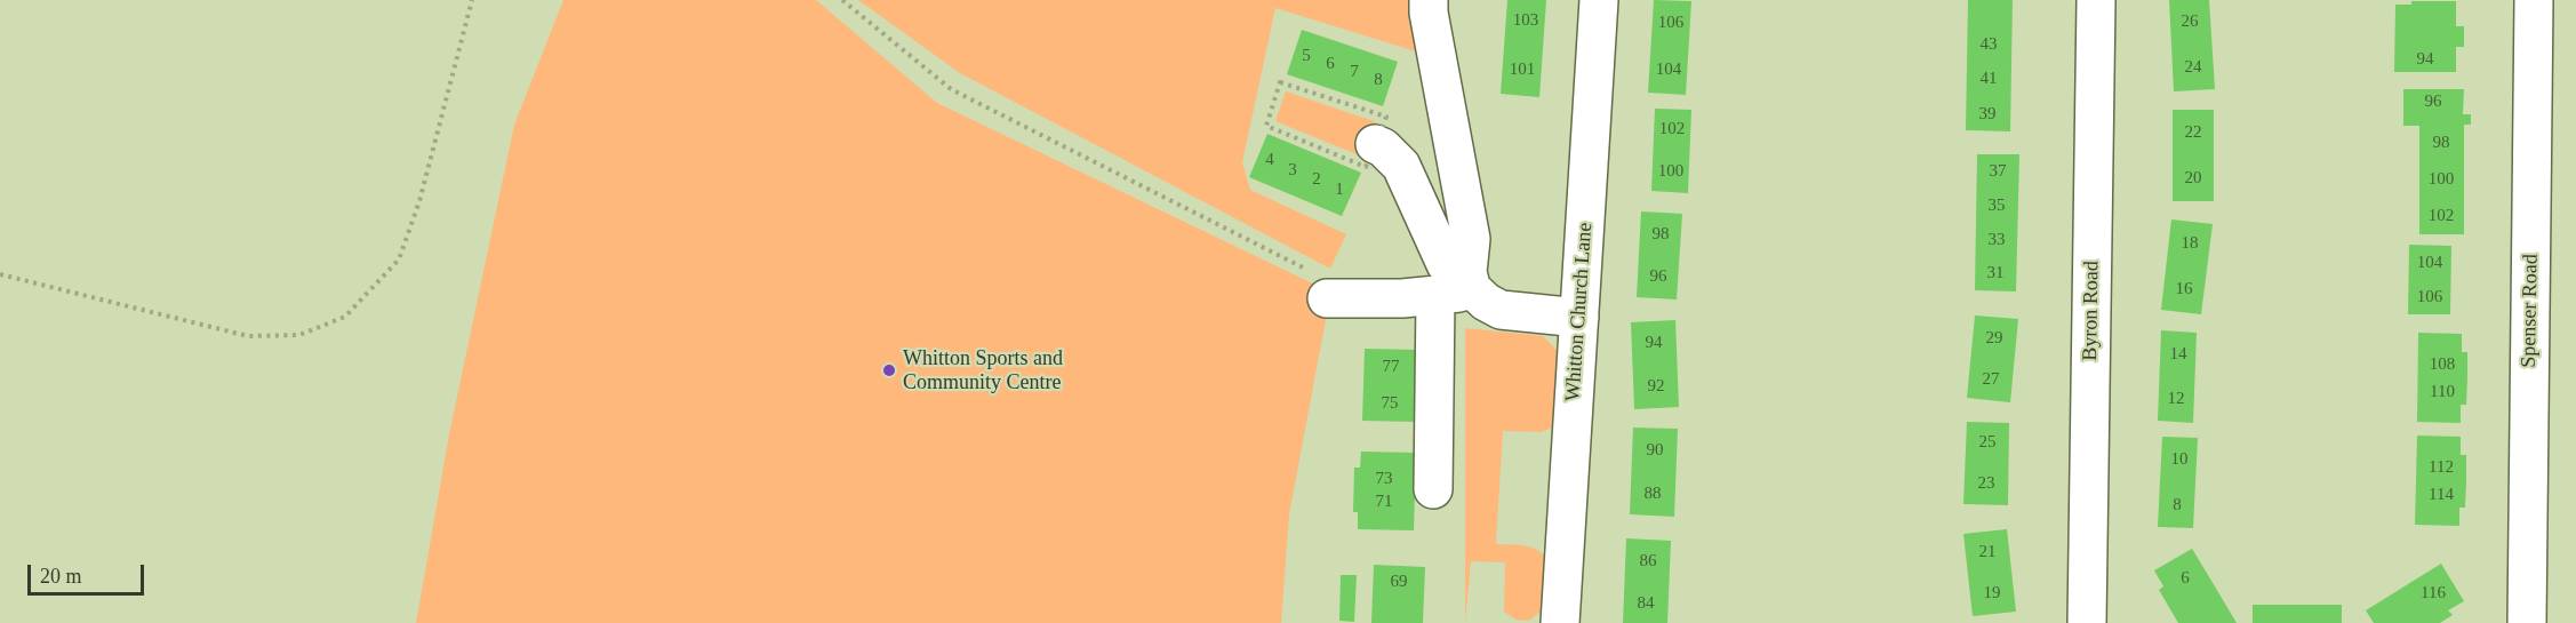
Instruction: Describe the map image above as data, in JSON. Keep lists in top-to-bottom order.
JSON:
{
  "streets": {
    "street": ["Byron Road", "Spenser Road", "Whitton Church Lane"]
  },
  "places": ["Whitton Sports and Community Centre"],
  "house_numbers": [
    "103",
    "26",
    "106",
    "43",
    "5",
    "94",
    "6",
    "24",
    "101",
    "104",
    "7",
    "41",
    "8",
    "96",
    "39",
    "102",
    "22",
    "98",
    "4",
    "3",
    "100",
    "37",
    "20",
    "2",
    "100",
    "1",
    "35",
    "102",
    "98",
    "33",
    "18",
    "104",
    "31",
    "96",
    "16",
    "106",
    "29",
    "94",
    "14",
    "108",
    "77",
    "27",
    "92",
    "110",
    "12",
    "75",
    "25",
    "90",
    "10",
    "112",
    "73",
    "23",
    "88",
    "114",
    "71",
    "8",
    "21",
    "86",
    "6",
    "69",
    "19",
    "116",
    "84"
  ],
  "scale_bar": "20 m"
}
